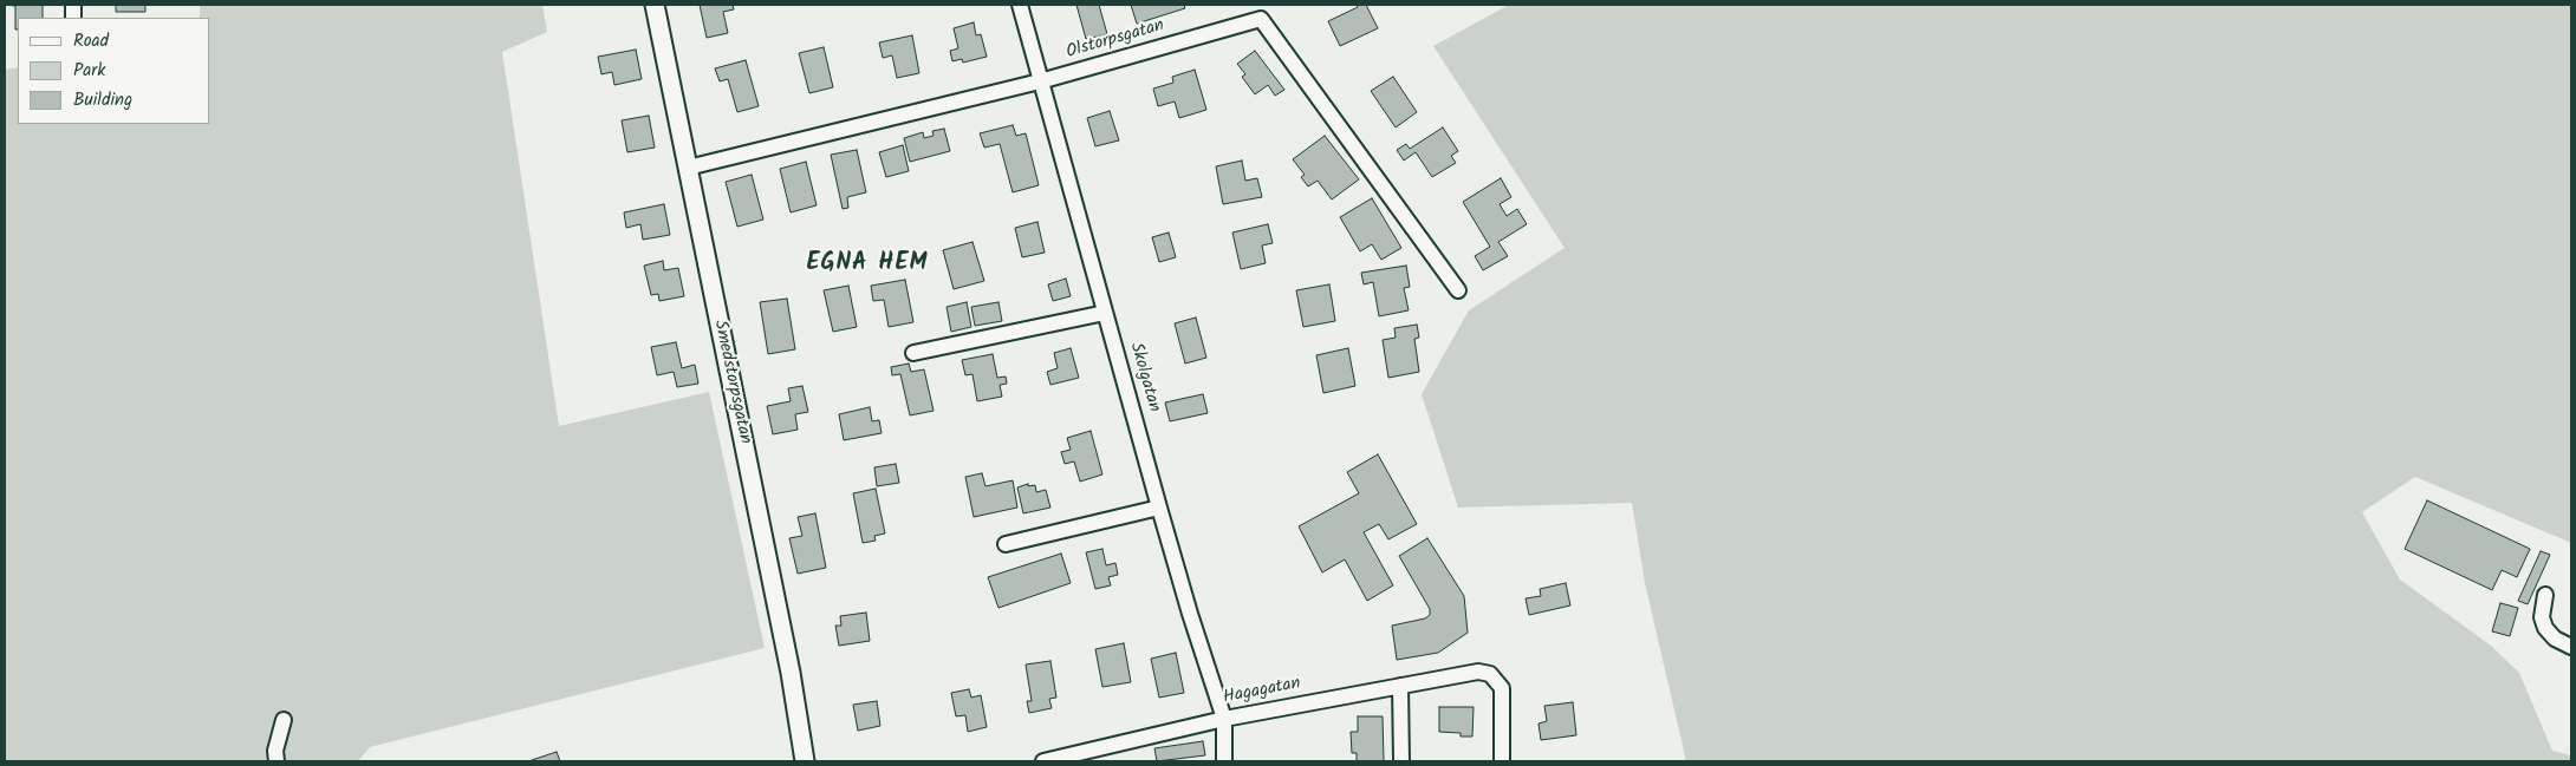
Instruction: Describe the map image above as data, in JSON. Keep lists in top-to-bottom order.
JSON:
{
  "streets": {
    "street": [
      "Olstorpsgatan",
      "Skolgatan",
      "Smedstorpsgatan",
      "Hagagatan"
    ]
  },
  "crossings": [
    ["Olstorpsgatan", "Skolgatan"],
    ["Olstorpsgatan", "Smedstorpsgatan"],
    ["Skolgatan", "Hagagatan"]
  ],
  "districts": ["EGNA HEM"],
  "legend": ["Road", "Park", "Building"]
}
